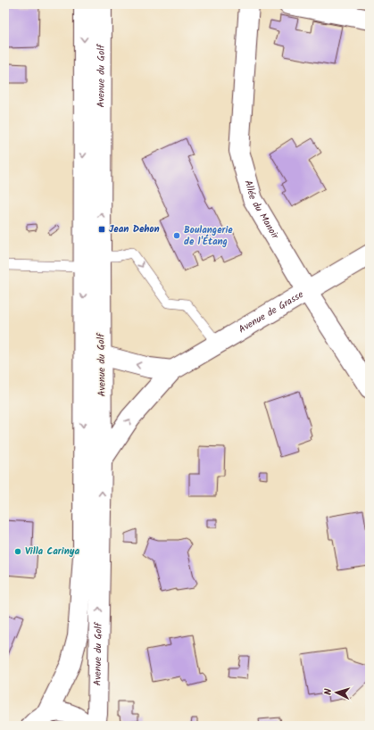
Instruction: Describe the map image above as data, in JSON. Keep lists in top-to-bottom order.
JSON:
{
  "streets": {
    "main road": ["Avenue du Golf", "Allée du Manoir", "Avenue de Grasse"]
  },
  "crossings": [
    ["Avenue du Golf", "Avenue de Grasse"],
    ["Allée du Manoir", "Avenue de Grasse"]
  ],
  "places": {
    "transit": ["Jean Dehon"],
    "other": ["Boulangerie de l'Étang", "Villa Carinya"]
  },
  "north": "left"
}
